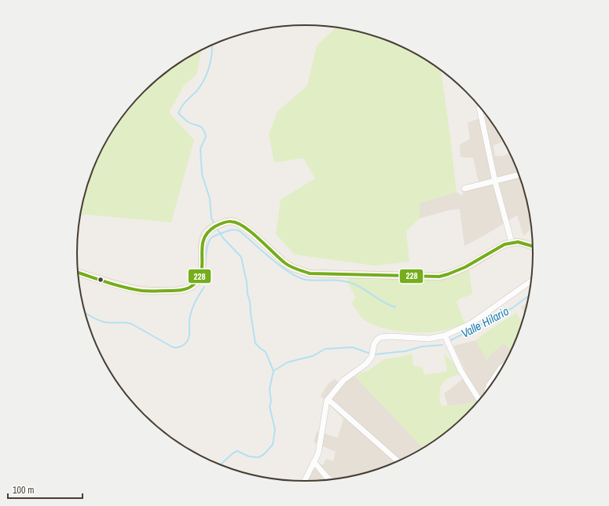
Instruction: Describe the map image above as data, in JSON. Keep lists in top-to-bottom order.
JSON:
{
  "water": ["Valle Hilario"],
  "lines": ["transit line 228"],
  "scale_bar": "100 m"
}
